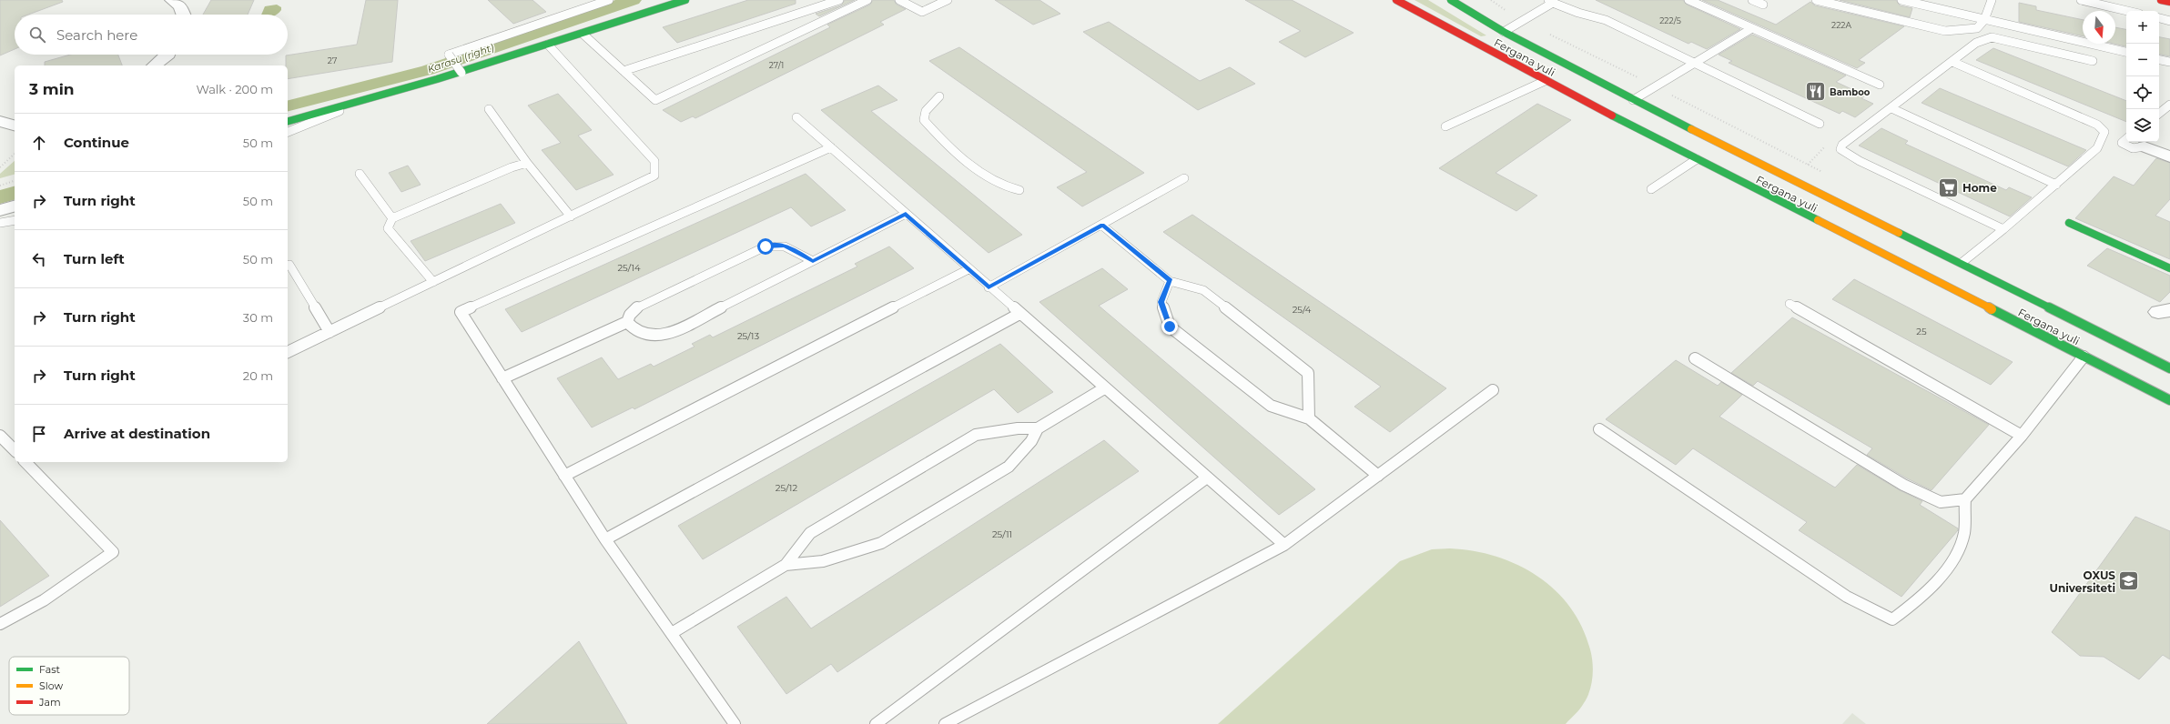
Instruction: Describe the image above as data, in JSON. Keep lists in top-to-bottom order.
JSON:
{
  "streets": {
    "main road": ["Fergana yuli"]
  },
  "water": ["Karasu (right)"],
  "places": {
    "restaurant": ["Bamboo"],
    "supermarket": ["Home"],
    "school or university": ["OXUS Universiteti"]
  },
  "house_numbers": [
    "222/5",
    "222A",
    "27",
    "27/1",
    "25/14",
    "25/4",
    "25",
    "25/13",
    "25/12",
    "25/11"
  ],
  "legend": ["Fast", "Slow", "Jam"],
  "north": "bottom",
  "page": {
    "map_buttons": ["+", "−"],
    "search": "Search here",
    "heading": ["3 min", "Walk · 200 m"],
    "list": [
      ["Continue", "50 m"],
      ["Turn right", "50 m"],
      ["Turn left", "50 m"],
      ["Turn right", "30 m"],
      ["Turn right", "20 m"],
      "Arrive at destination"
    ]
  }
}
